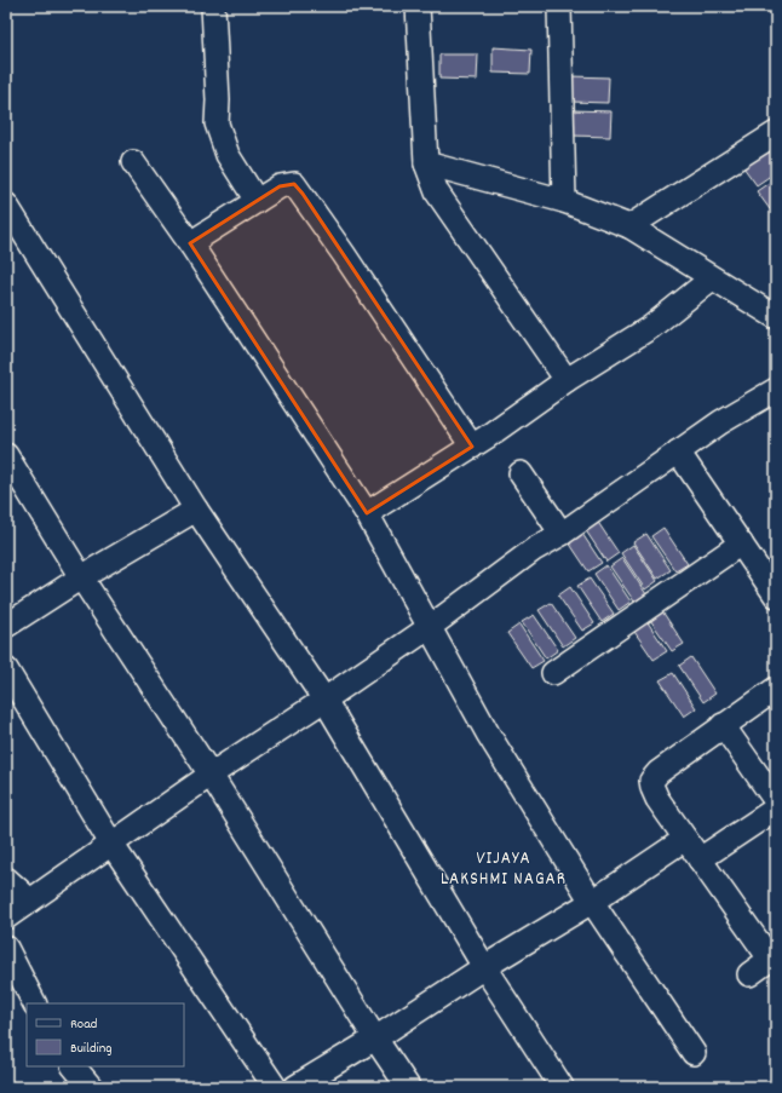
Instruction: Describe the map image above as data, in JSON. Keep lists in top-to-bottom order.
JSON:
{
  "districts": ["VIJAYA LAKSHMI NAGAR"],
  "legend": ["Road", "Building"]
}
